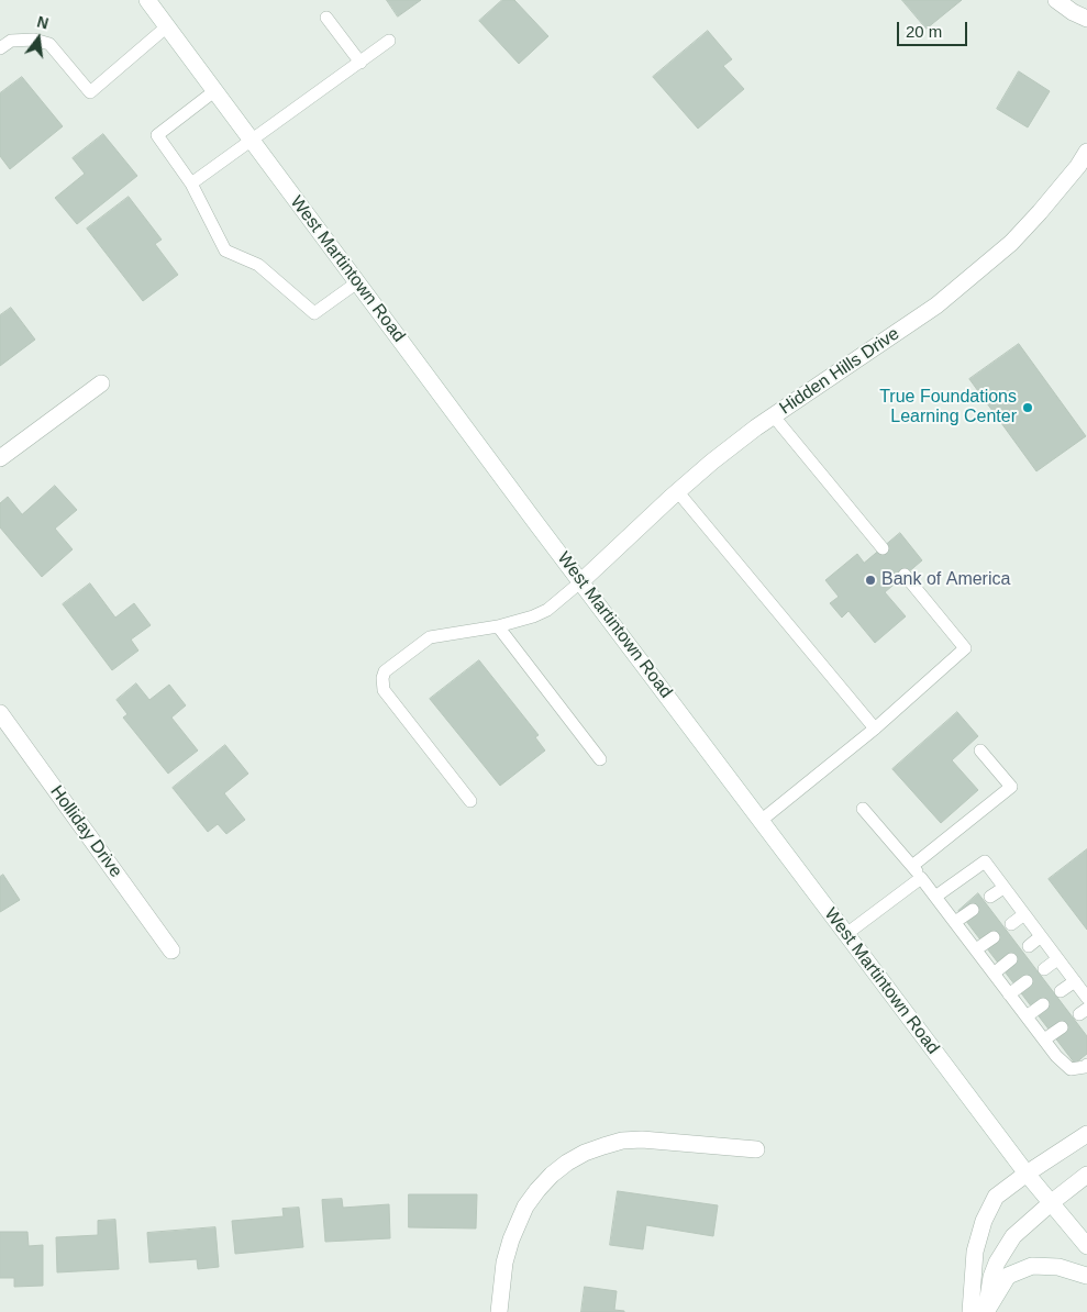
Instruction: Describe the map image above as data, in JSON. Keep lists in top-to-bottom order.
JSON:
{
  "streets": {
    "street": ["West Martintown Road", "Hidden Hills Drive", "Holliday Drive"]
  },
  "crossings": [
    ["West Martintown Road", "Hidden Hills Drive"]
  ],
  "places": ["True Foundations Learning Center", "Bank of America"],
  "scale_bar": "20 m",
  "north": "top"
}
